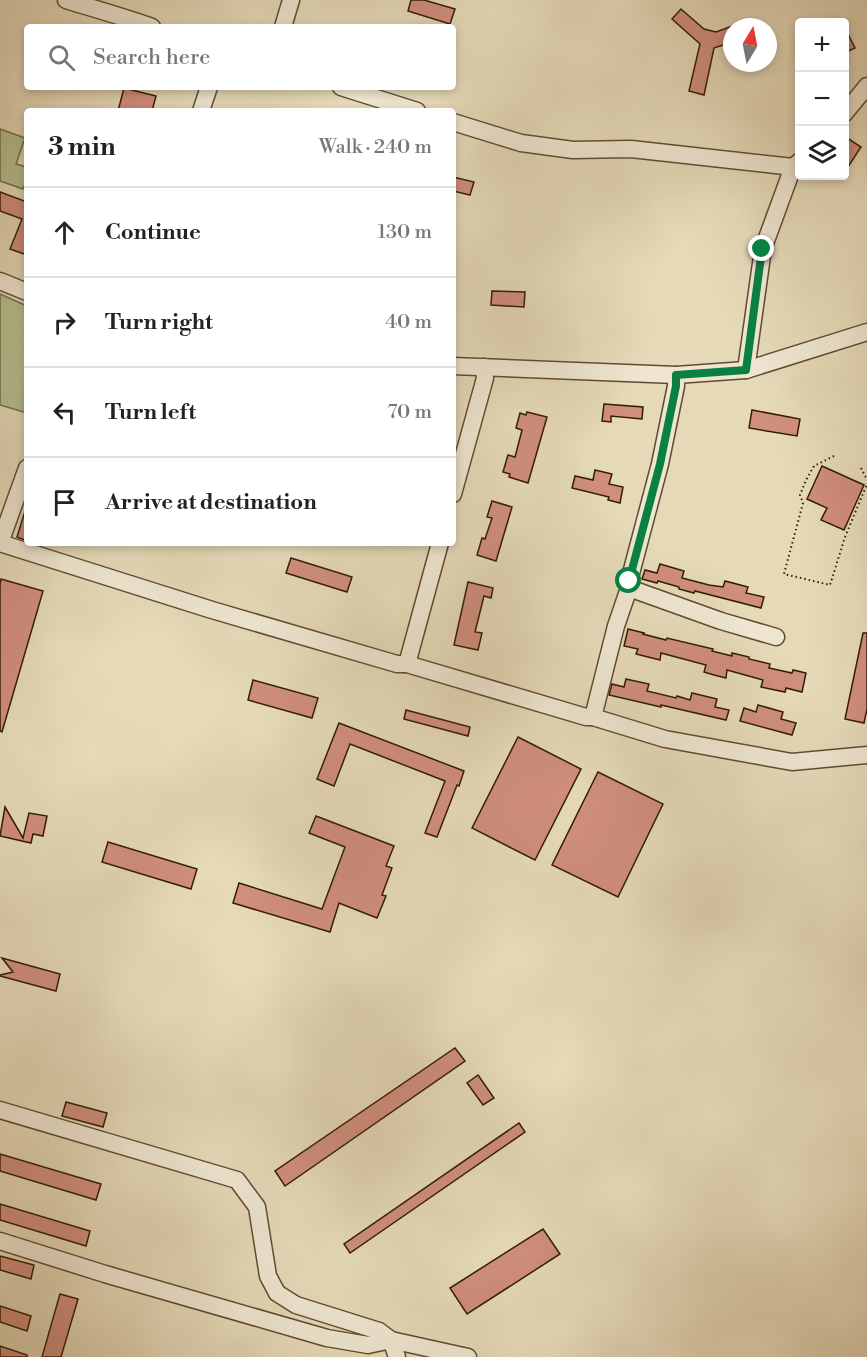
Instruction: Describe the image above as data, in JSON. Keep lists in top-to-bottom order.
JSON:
{
  "north": "top",
  "page": {
    "map_buttons": ["+", "−"],
    "search": "Search here",
    "heading": ["3 min", "Walk · 240 m"],
    "list": [
      ["Continue", "130 m"],
      ["Turn right", "40 m"],
      ["Turn left", "70 m"],
      "Arrive at destination"
    ]
  }
}
